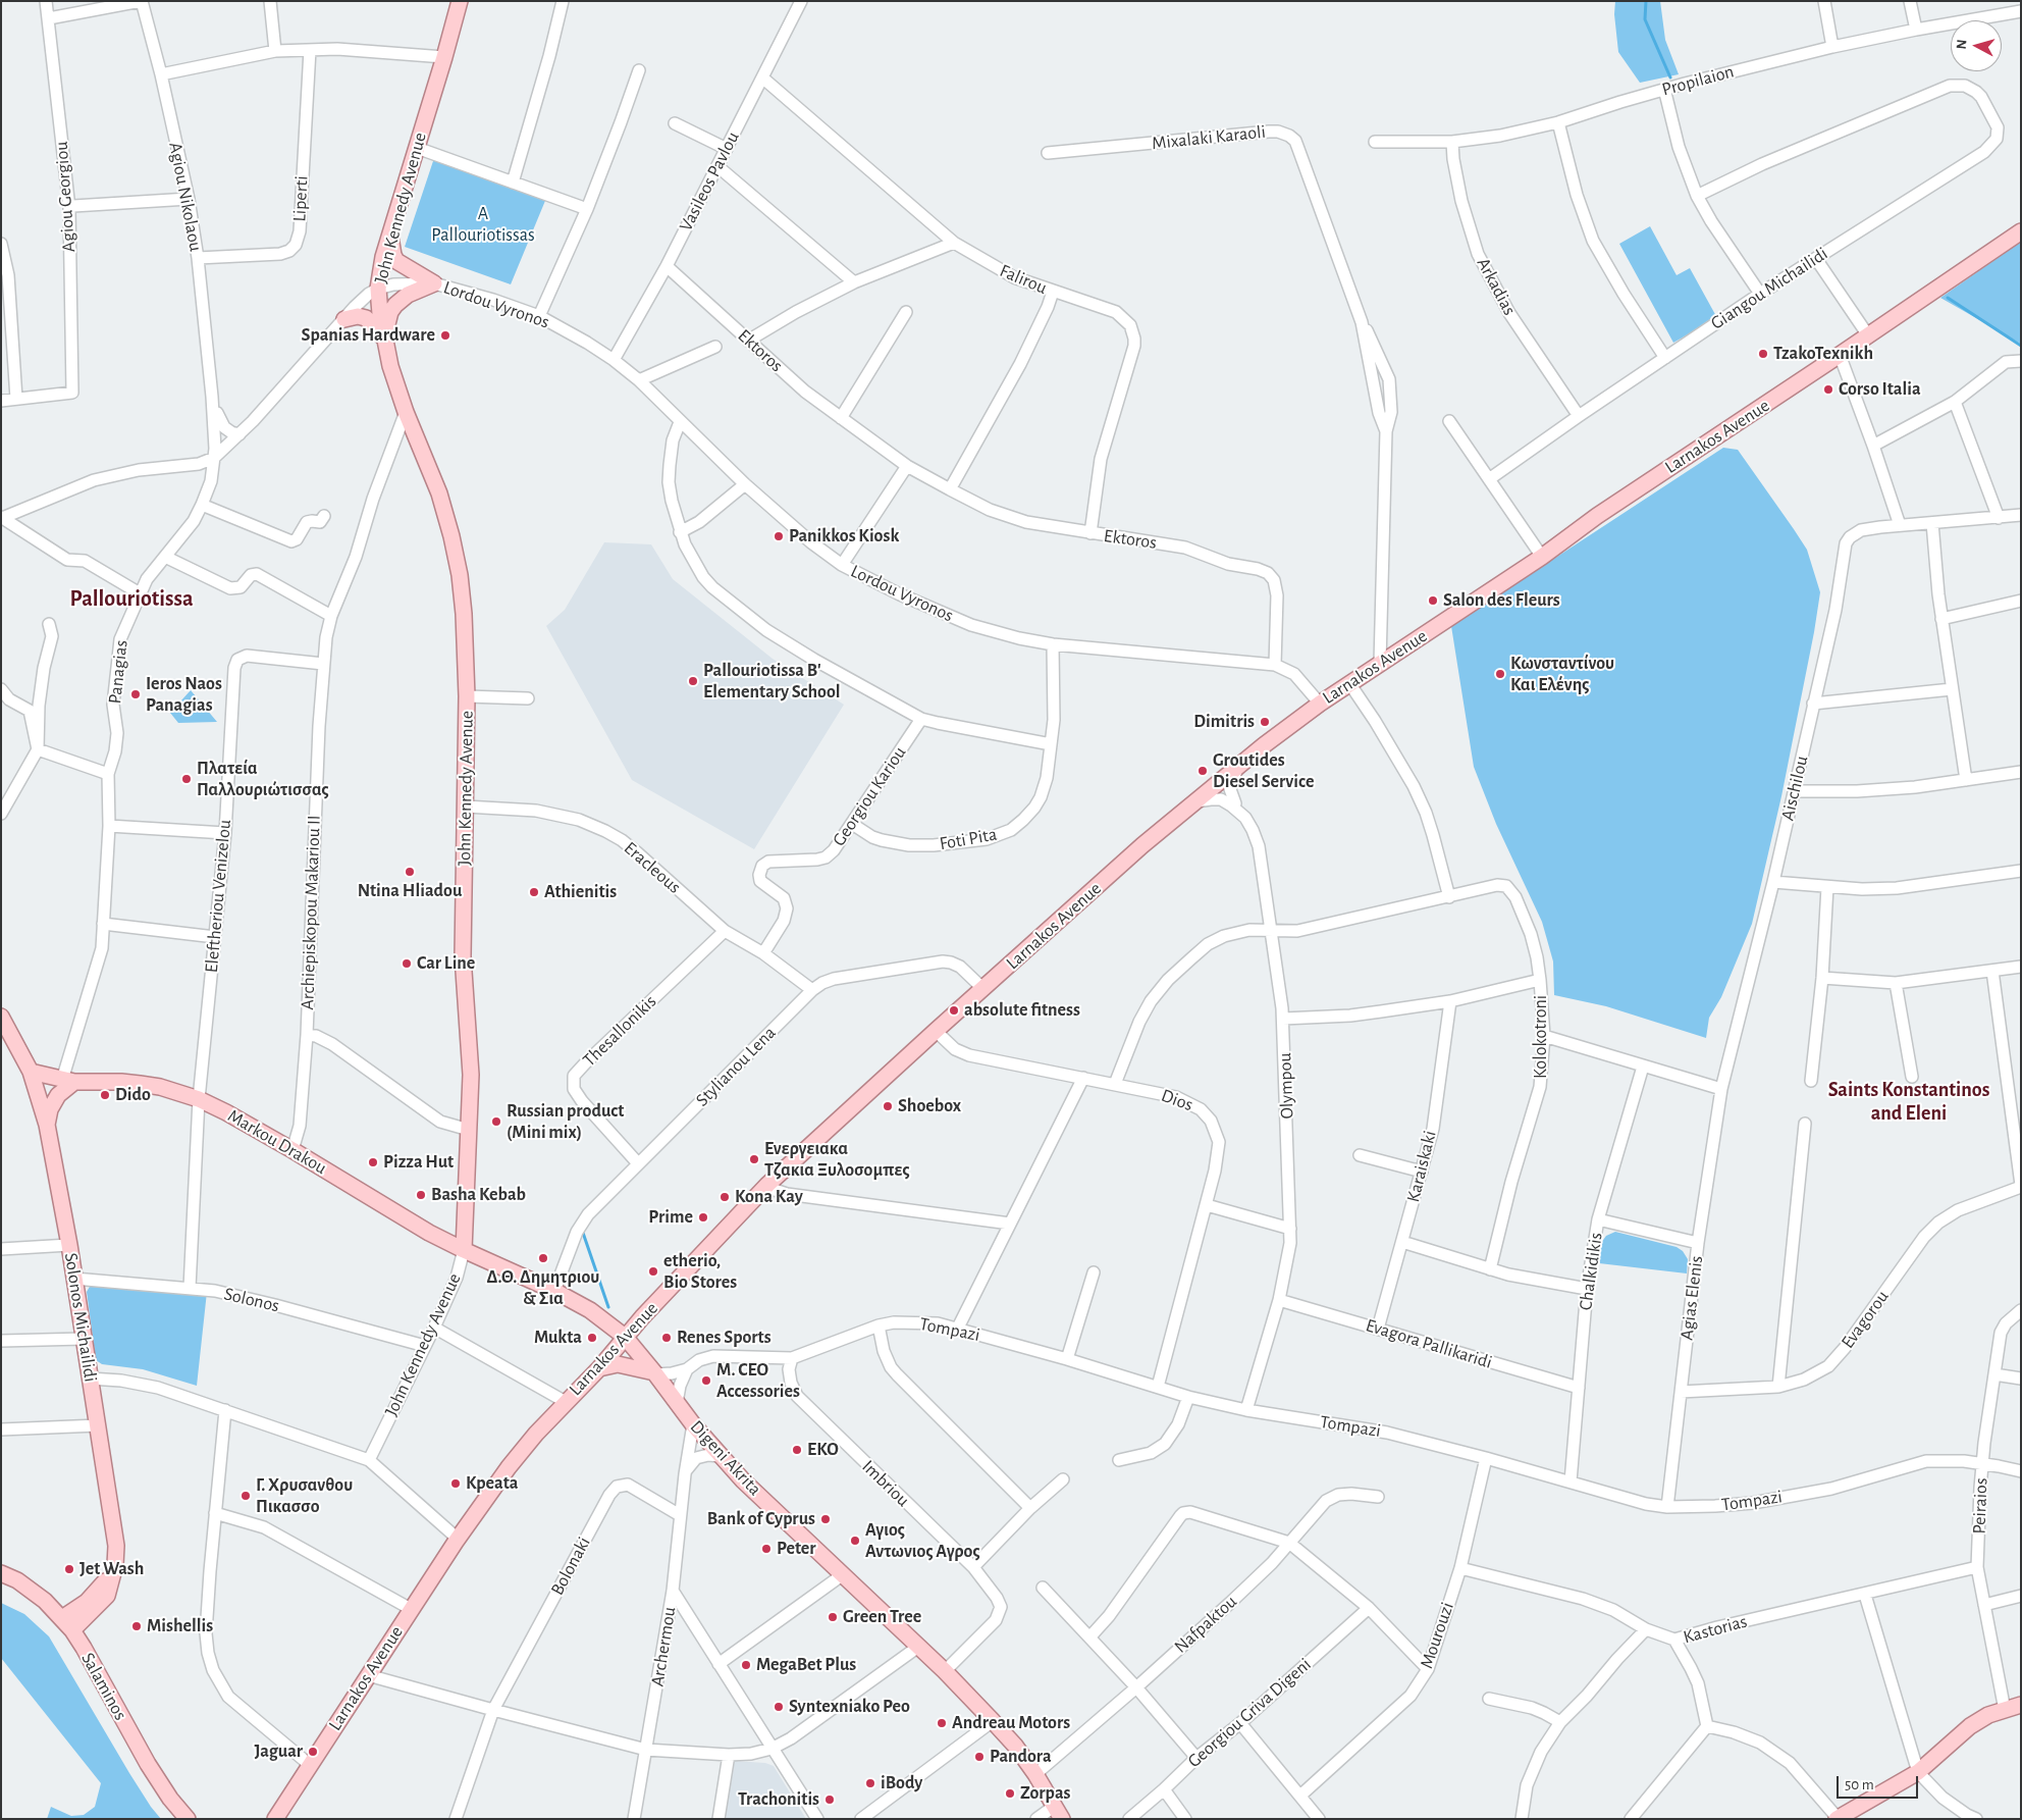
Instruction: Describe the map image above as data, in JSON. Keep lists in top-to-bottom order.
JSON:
{
  "streets": {
    "main road": [
      "John Kennedy Avenue",
      "Larnakos Avenue",
      "Markou Drakou",
      "Solonos Michailidi",
      "Digeni Akrita",
      "Salaminos"
    ],
    "street": [
      "Propilaion",
      "Mixalaki Karaoli",
      "Vasileos Pavlou",
      "Agiou Georgiou",
      "Agiou Nikolaou",
      "Liperti",
      "Falirou",
      "Arkadias",
      "Giangou Michailidi",
      "Lordou Vyronos",
      "Ektoros",
      "Panagias",
      "Aischilou",
      "Georgiou Kariou",
      "Foti Pita",
      "Eracleous",
      "Eleftheriou Venizelou",
      "Archiepiskopou Makariou II",
      "Thesallonikis",
      "Kolokotroni",
      "Stylianou Lena",
      "Olympou",
      "Dios",
      "Karaiskaki",
      "Chalkidikis",
      "Agias Elenis",
      "Solonos",
      "Evagorou",
      "Tompazi",
      "Evagora Pallikaridi",
      "Imbriou",
      "Peiraios",
      "Bolonaki",
      "Nafpaktou",
      "Kastorias",
      "Mourouzi",
      "Archermou",
      "Georgiou Griva Digeni"
    ]
  },
  "crossings": [
    ["Propilaion", "Arkadias"],
    ["Mixalaki Karaoli", "Larnakos Avenue"],
    ["Vasileos Pavlou", "Falirou"],
    ["Vasileos Pavlou", "Lordou Vyronos"],
    ["Vasileos Pavlou", "Ektoros"],
    ["Agiou Nikolaou", "Liperti"],
    ["Agiou Nikolaou", "Panagias"],
    ["John Kennedy Avenue", "Lordou Vyronos"],
    ["John Kennedy Avenue", "Eracleous"],
    ["John Kennedy Avenue", "Archiepiskopou Makariou II"],
    ["John Kennedy Avenue", "Markou Drakou"],
    ["John Kennedy Avenue", "Solonos"],
    ["John Kennedy Avenue", "Digeni Akrita"],
    ["Falirou", "Ektoros"],
    ["Arkadias", "Giangou Michailidi"],
    ["Lordou Vyronos", "Ektoros"],
    ["Lordou Vyronos", "Larnakos Avenue"],
    ["Lordou Vyronos", "Foti Pita"],
    ["Larnakos Avenue", "Stylianou Lena"],
    ["Larnakos Avenue", "Olympou"],
    ["Larnakos Avenue", "Dios"],
    ["Larnakos Avenue", "Digeni Akrita"],
    ["Panagias", "Markou Drakou"],
    ["Aischilou", "Agias Elenis"],
    ["Georgiou Kariou", "Foti Pita"],
    ["Georgiou Kariou", "Eracleous"],
    ["Eracleous", "Thesallonikis"],
    ["Eracleous", "Stylianou Lena"],
    ["Eleftheriou Venizelou", "Archiepiskopou Makariou II"],
    ["Eleftheriou Venizelou", "Markou Drakou"],
    ["Eleftheriou Venizelou", "Solonos"],
    ["Archiepiskopou Makariou II", "Markou Drakou"],
    ["Thesallonikis", "Stylianou Lena"],
    ["Stylianou Lena", "Digeni Akrita"],
    ["Olympou", "Tompazi"],
    ["Olympou", "Evagora Pallikaridi"],
    ["Dios", "Tompazi"],
    ["Markou Drakou", "Solonos Michailidi"],
    ["Markou Drakou", "Digeni Akrita"],
    ["Karaiskaki", "Evagora Pallikaridi"],
    ["Chalkidikis", "Tompazi"],
    ["Chalkidikis", "Evagora Pallikaridi"],
    ["Agias Elenis", "Evagorou"],
    ["Agias Elenis", "Tompazi"],
    ["Solonos", "Solonos Michailidi"],
    ["Solonos Michailidi", "Salaminos"],
    ["Tompazi", "Digeni Akrita"],
    ["Tompazi", "Imbriou"],
    ["Tompazi", "Peiraios"],
    ["Tompazi", "Mourouzi"],
    ["Digeni Akrita", "Imbriou"],
    ["Digeni Akrita", "Nafpaktou"],
    ["Digeni Akrita", "Archermou"],
    ["Peiraios", "Kastorias"],
    ["Bolonaki", "Archermou"],
    ["Kastorias", "Mourouzi"]
  ],
  "districts": ["Pallouriotissa", "Saints Konstantinos and Eleni"],
  "parks": ["A Pallouriotissas"],
  "places": [
    "Spanias Hardware",
    "TzakoTexnikh",
    "Corso Italia",
    "Panikkos Kiosk",
    "Salon des Fleurs",
    "Κωνσταντίνου Και Ελένης",
    "Pallouriotissa B' Elementary School",
    "Ieros Naos Panagias",
    "Dimitris",
    "Groutides Diesel Service",
    "Πλατεία Παλλουριώτισσας",
    "Ntina Hliadou",
    "Athienitis",
    "Car Line",
    "absolute fitness",
    "Dido",
    "Shoebox",
    "Russian product (Mini mix)",
    "Ενεργειακα Τζακια Ξυλοσομπες",
    "Pizza Hut",
    "Basha Kebab",
    "Kona Kay",
    "Prime",
    "Δ.Θ. Δημητριου & Σια",
    "etherio, Bio Stores",
    "Mukta",
    "Renes Sports",
    "M. CEO Accessories",
    "EKO",
    "Kpeata",
    "Γ. Χρυσανθου Πικασσο",
    "Bank of Cyprus",
    "Αγιος Αντωνιος Αγρος",
    "Peter",
    "Jet Wash",
    "Green Tree",
    "Mishellis",
    "MegaBet Plus",
    "Syntexniako Peo",
    "Andreau Motors",
    "Jaguar",
    "Pandora",
    "iBody",
    "Zorpas",
    "Trachonitis"
  ],
  "scale_bar": "50 m",
  "north": "left"
}
